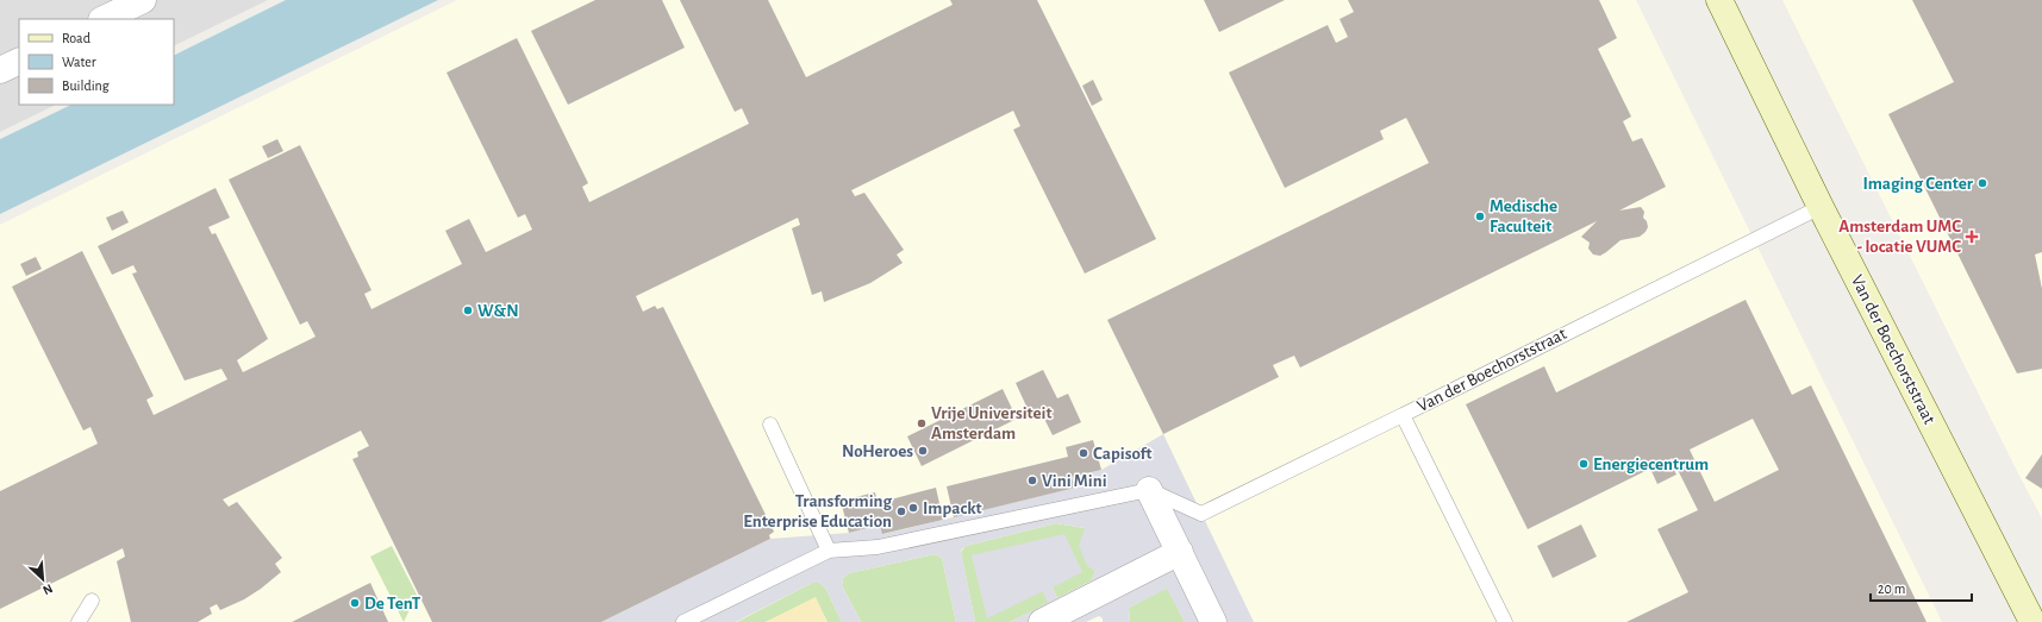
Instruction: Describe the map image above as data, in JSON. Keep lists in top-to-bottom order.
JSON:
{
  "streets": {
    "street": ["Van der Boechorststraat"]
  },
  "places": {
    "other": [
      "Imaging Center",
      "Medische Faculteit",
      "W&N",
      "Vrije Universiteit Amsterdam",
      "NoHeroes",
      "Capisoft",
      "Energiecentrum",
      "Vini Mini",
      "Impackt",
      "Transforming Enterprise Education",
      "De TenT"
    ],
    "health": ["Amsterdam UMC - locatie VUMC"]
  },
  "legend": ["Road", "Water", "Building"],
  "scale_bar": "20 m",
  "north": "bottom right"
}
